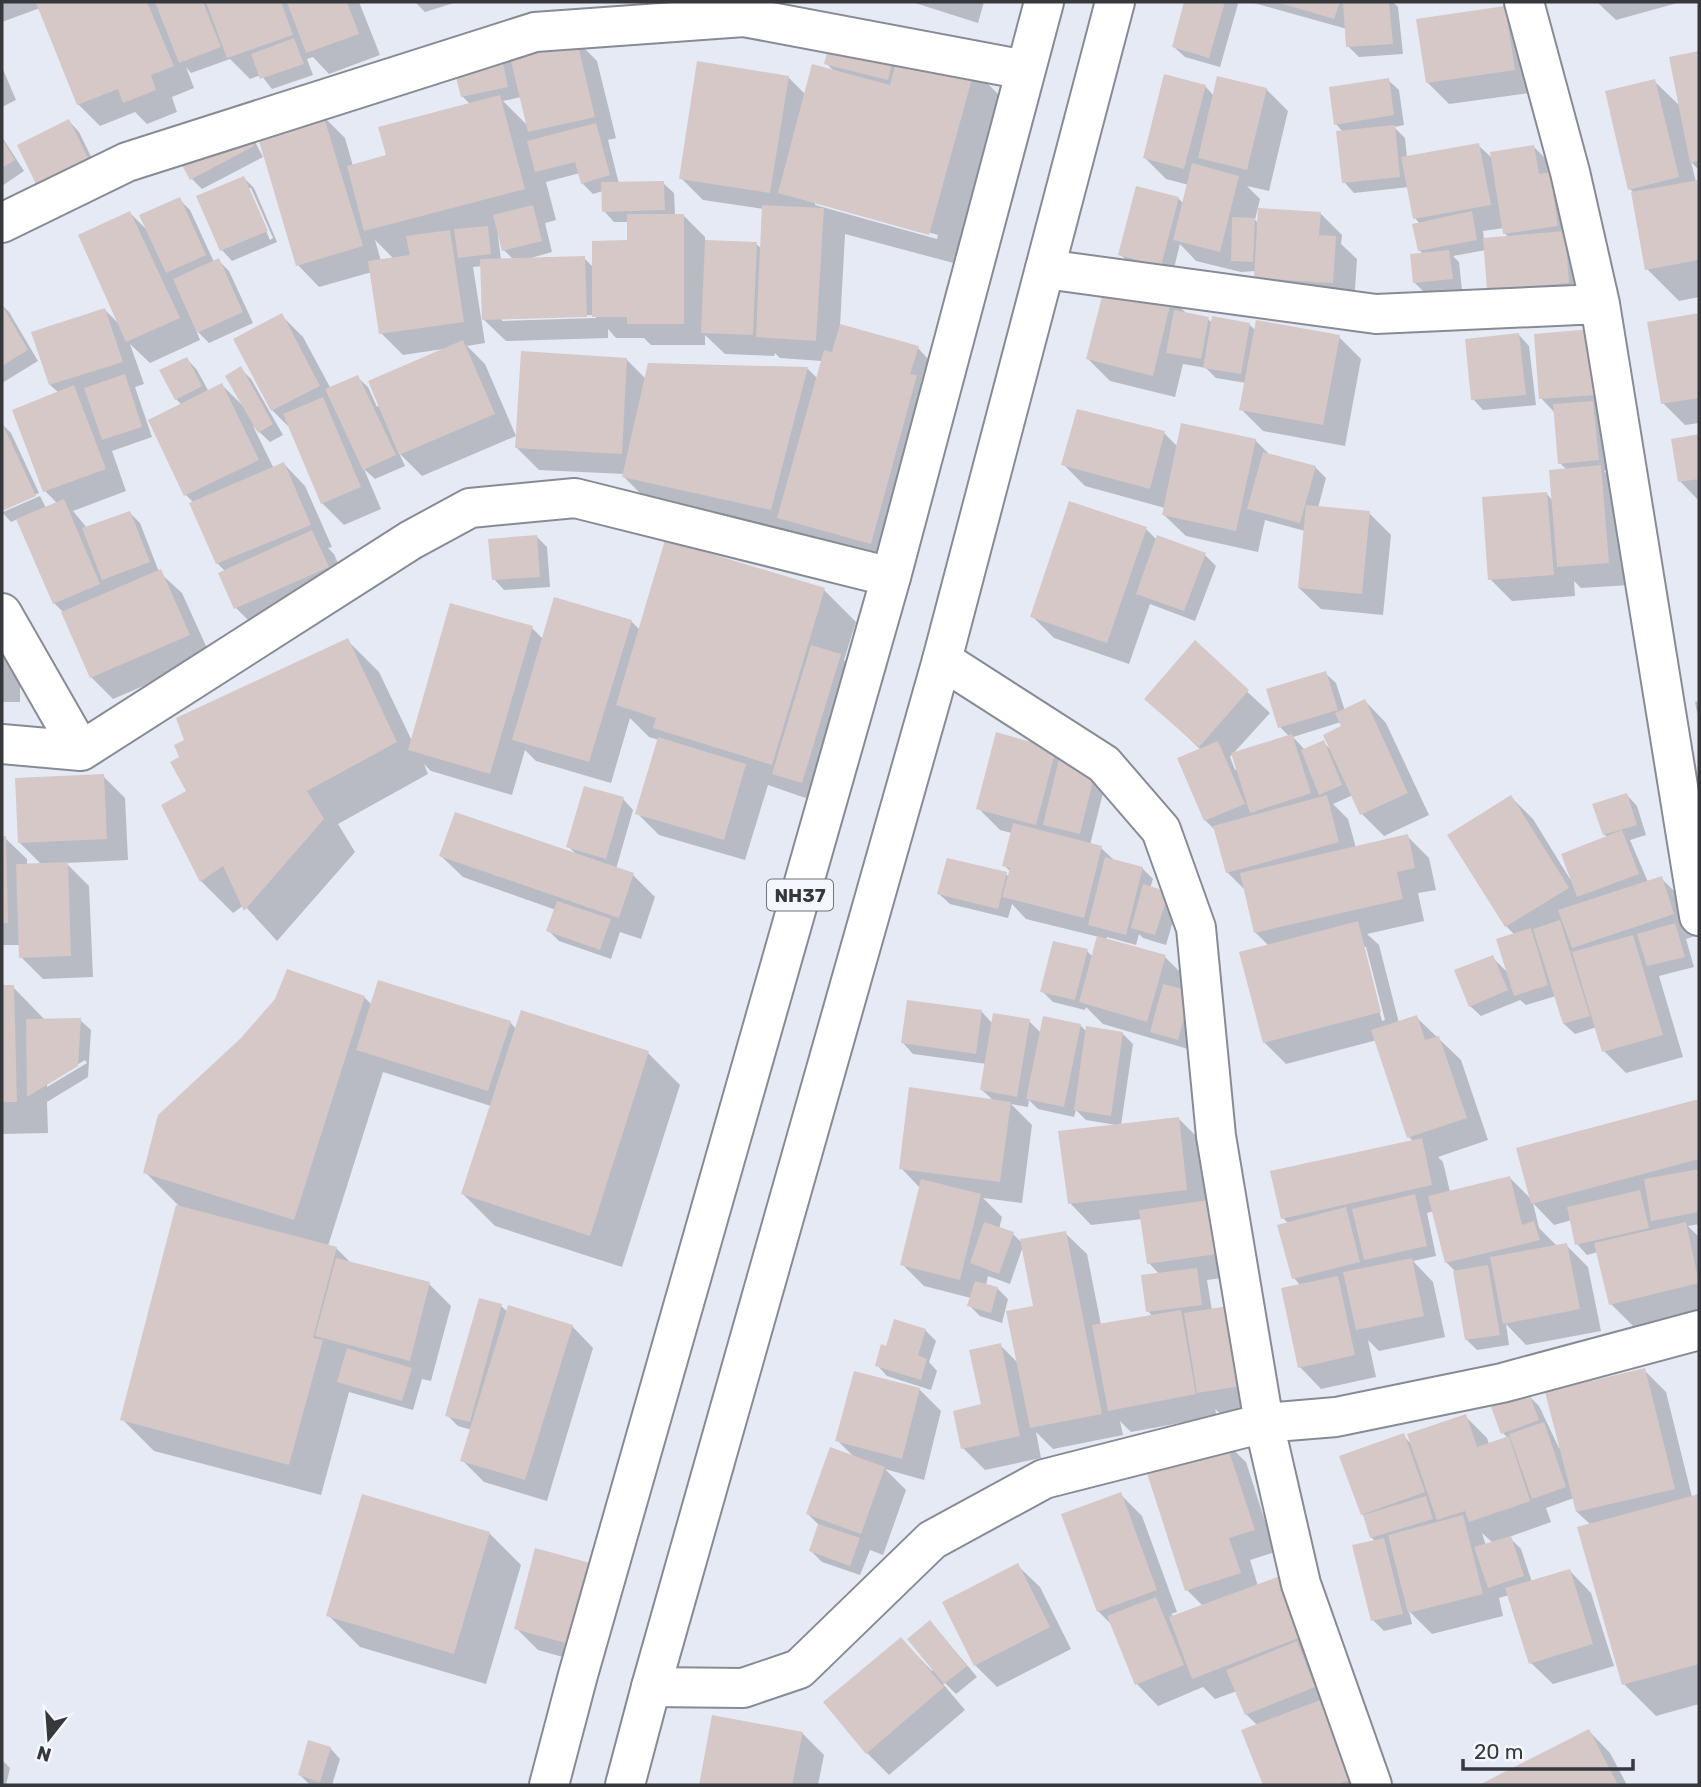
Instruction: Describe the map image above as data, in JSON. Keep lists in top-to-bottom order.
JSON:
{
  "streets": {
    "main road": ["NH37"]
  },
  "scale_bar": "20 m",
  "north": "bottom"
}
